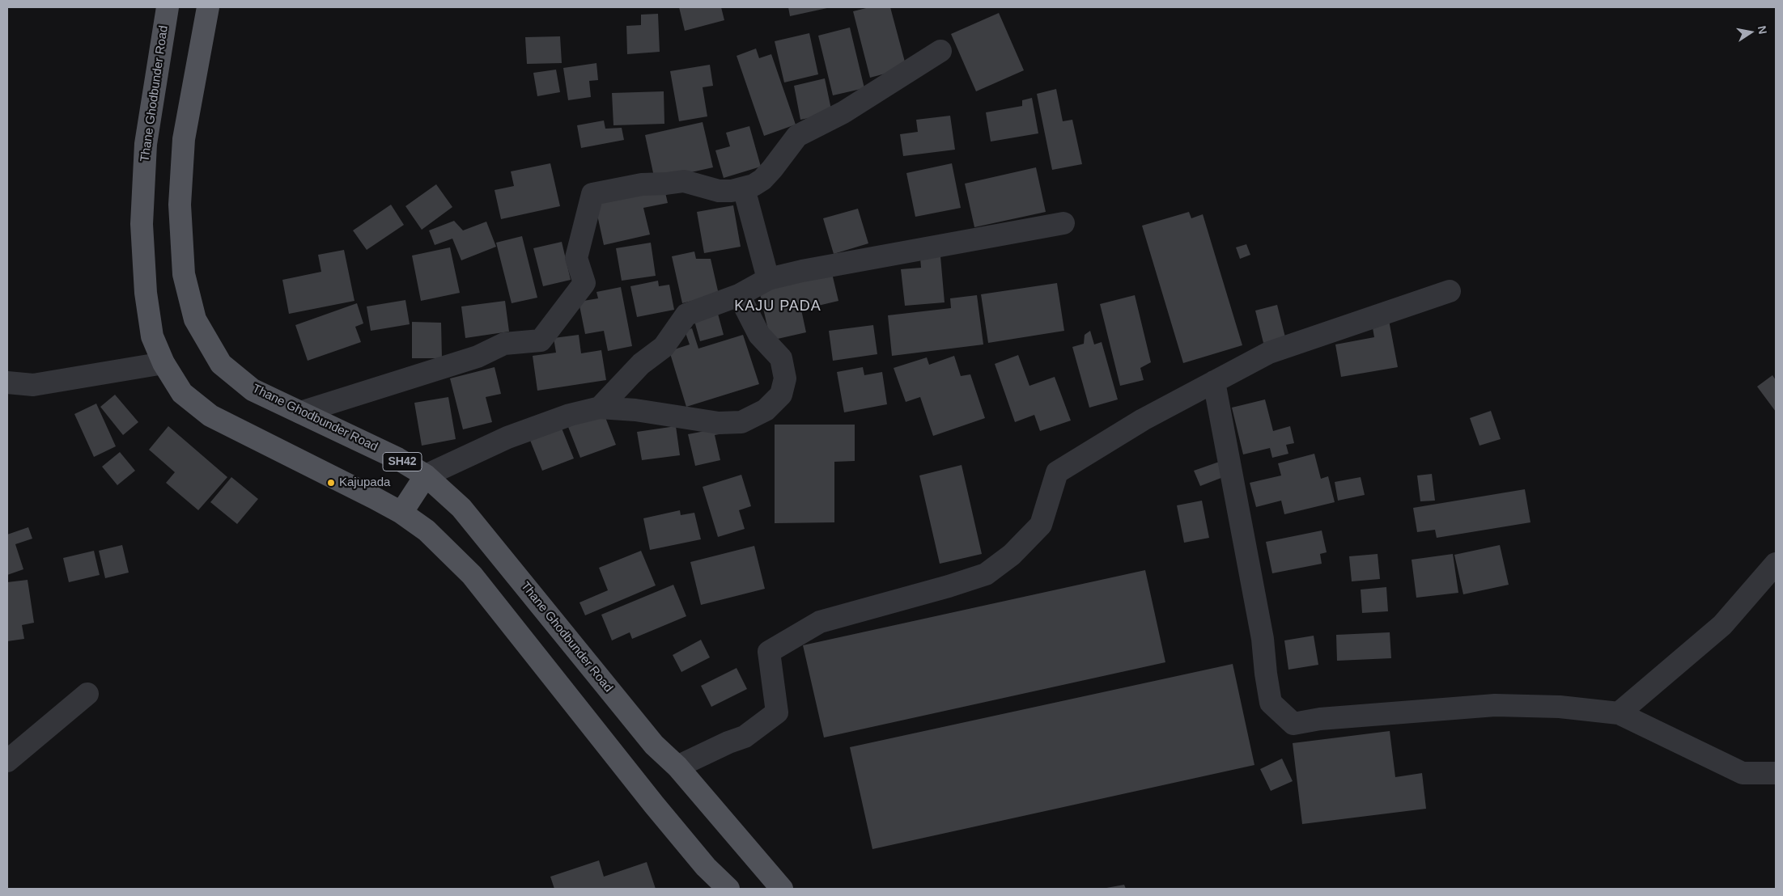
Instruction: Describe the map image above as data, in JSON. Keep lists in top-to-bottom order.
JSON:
{
  "streets": {
    "main road": ["Thane Ghodbunder Road", "SH42"]
  },
  "districts": ["KAJU PADA"],
  "places": ["Kajupada"],
  "north": "right"
}
